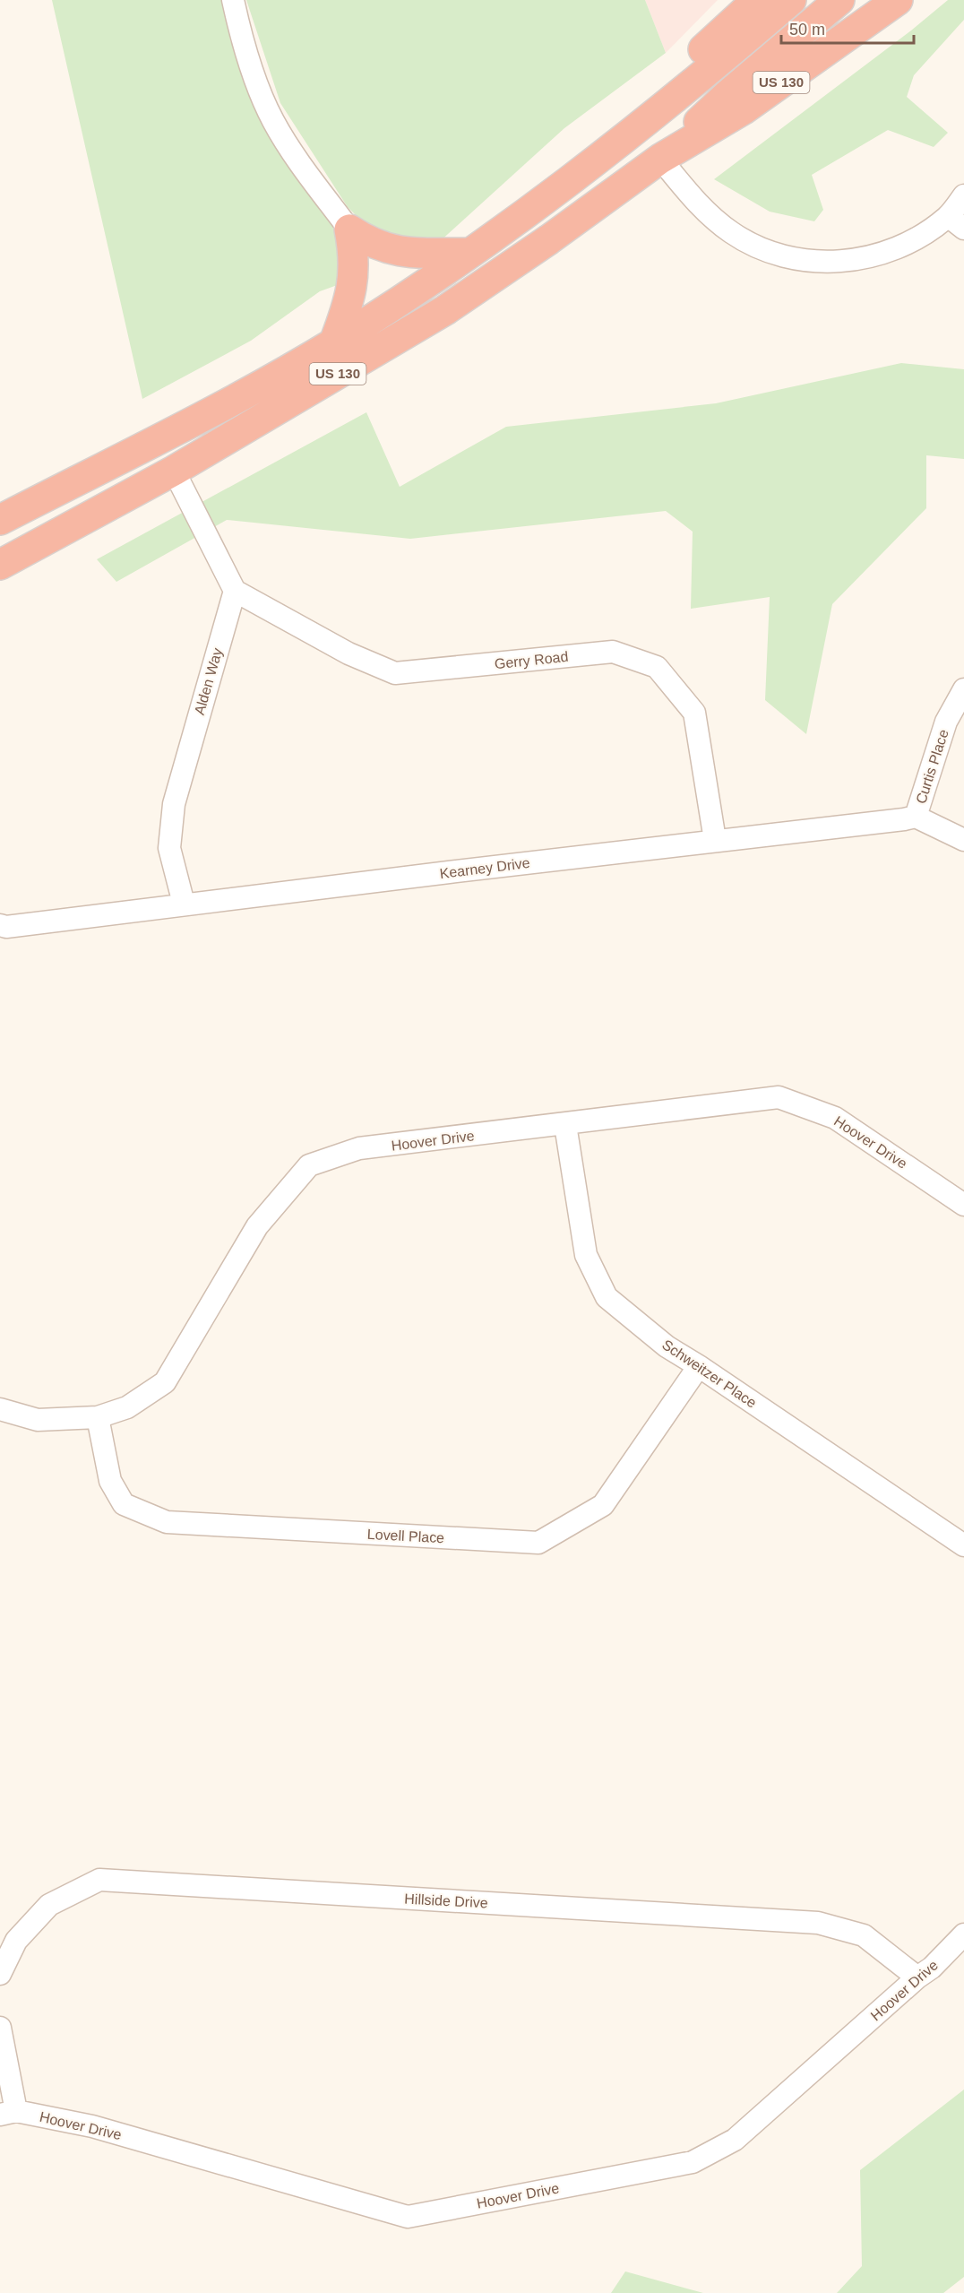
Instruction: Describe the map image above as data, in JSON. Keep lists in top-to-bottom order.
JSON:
{
  "streets": {
    "highway": ["US 130"],
    "street": [
      "Gerry Road",
      "Alden Way",
      "Curtis Place",
      "Kearney Drive",
      "Hoover Drive",
      "Schweitzer Place",
      "Lovell Place",
      "Hillside Drive"
    ]
  },
  "crossings": [
    ["Gerry Road", "Alden Way"],
    ["Gerry Road", "Kearney Drive"],
    ["Alden Way", "Kearney Drive"],
    ["Curtis Place", "Kearney Drive"],
    ["Hoover Drive", "Schweitzer Place"],
    ["Hoover Drive", "Lovell Place"],
    ["Hoover Drive", "Hillside Drive"],
    ["Schweitzer Place", "Lovell Place"]
  ],
  "scale_bar": "50 m"
}
